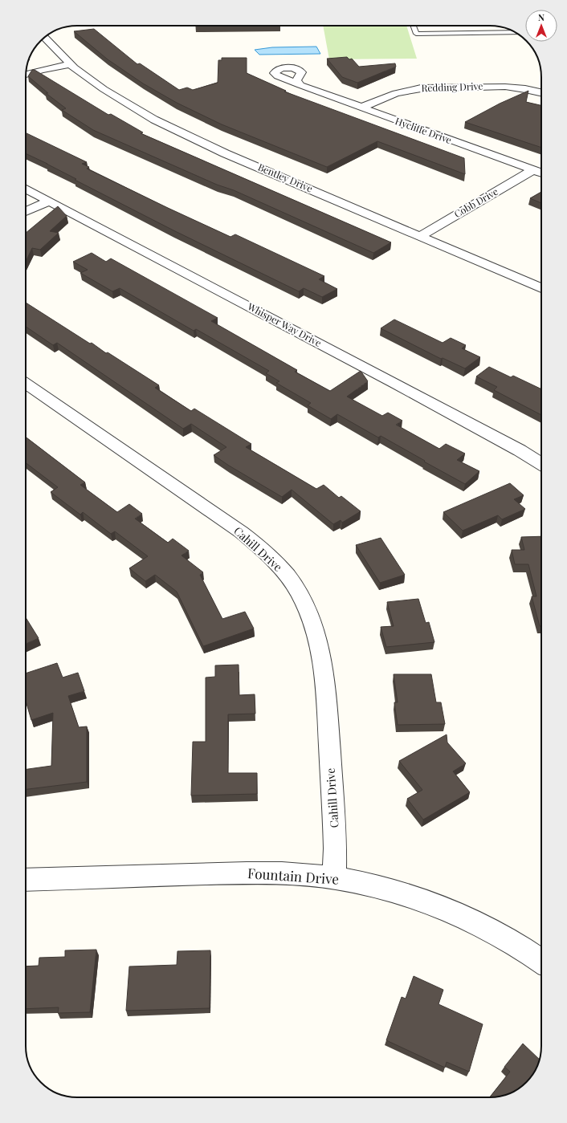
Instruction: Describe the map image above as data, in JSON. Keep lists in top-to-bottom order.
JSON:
{
  "streets": {
    "street": [
      "Redding Drive",
      "Hycliffe Drive",
      "Bentley Drive",
      "Cobb Drive",
      "Whisper Way Drive",
      "Cahill Drive",
      "Fountain Drive"
    ]
  },
  "crossings": [
    ["Redding Drive", "Hycliffe Drive"],
    ["Hycliffe Drive", "Cobb Drive"],
    ["Bentley Drive", "Cobb Drive"],
    ["Cahill Drive", "Fountain Drive"]
  ],
  "north": "top"
}
